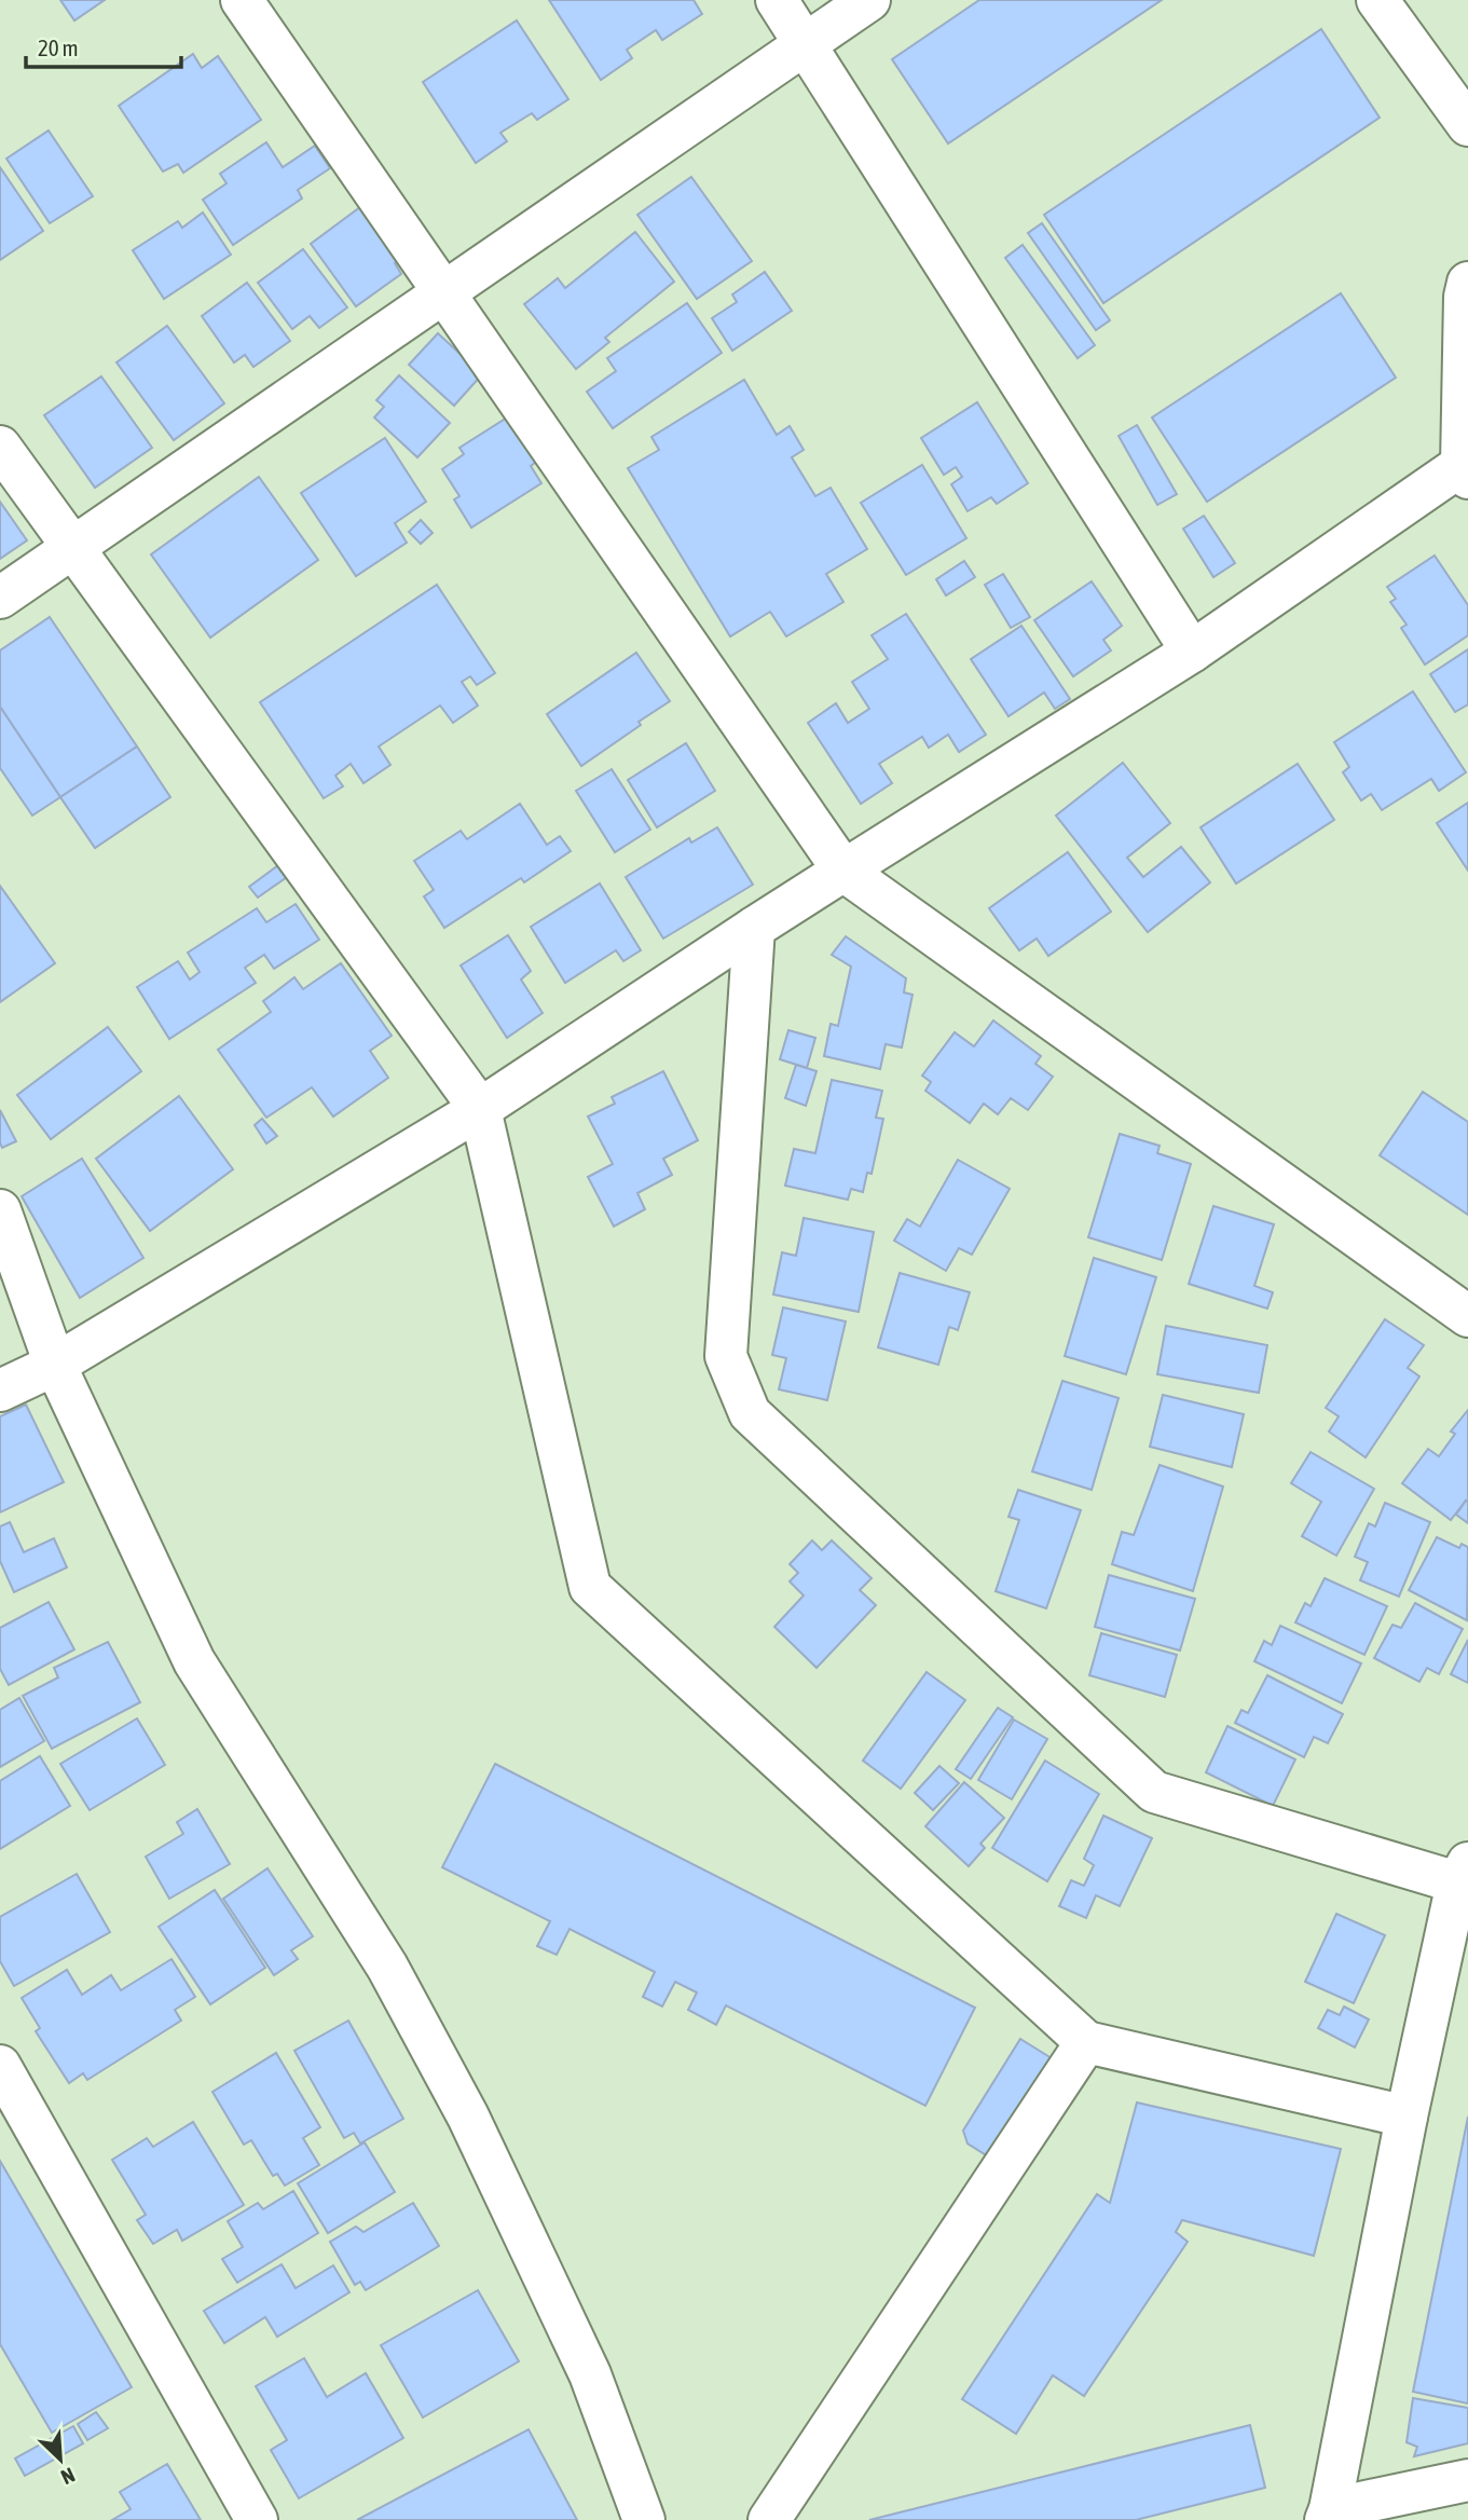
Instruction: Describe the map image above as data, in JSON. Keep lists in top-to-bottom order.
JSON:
{
  "scale_bar": "20 m",
  "north": "bottom right"
}
